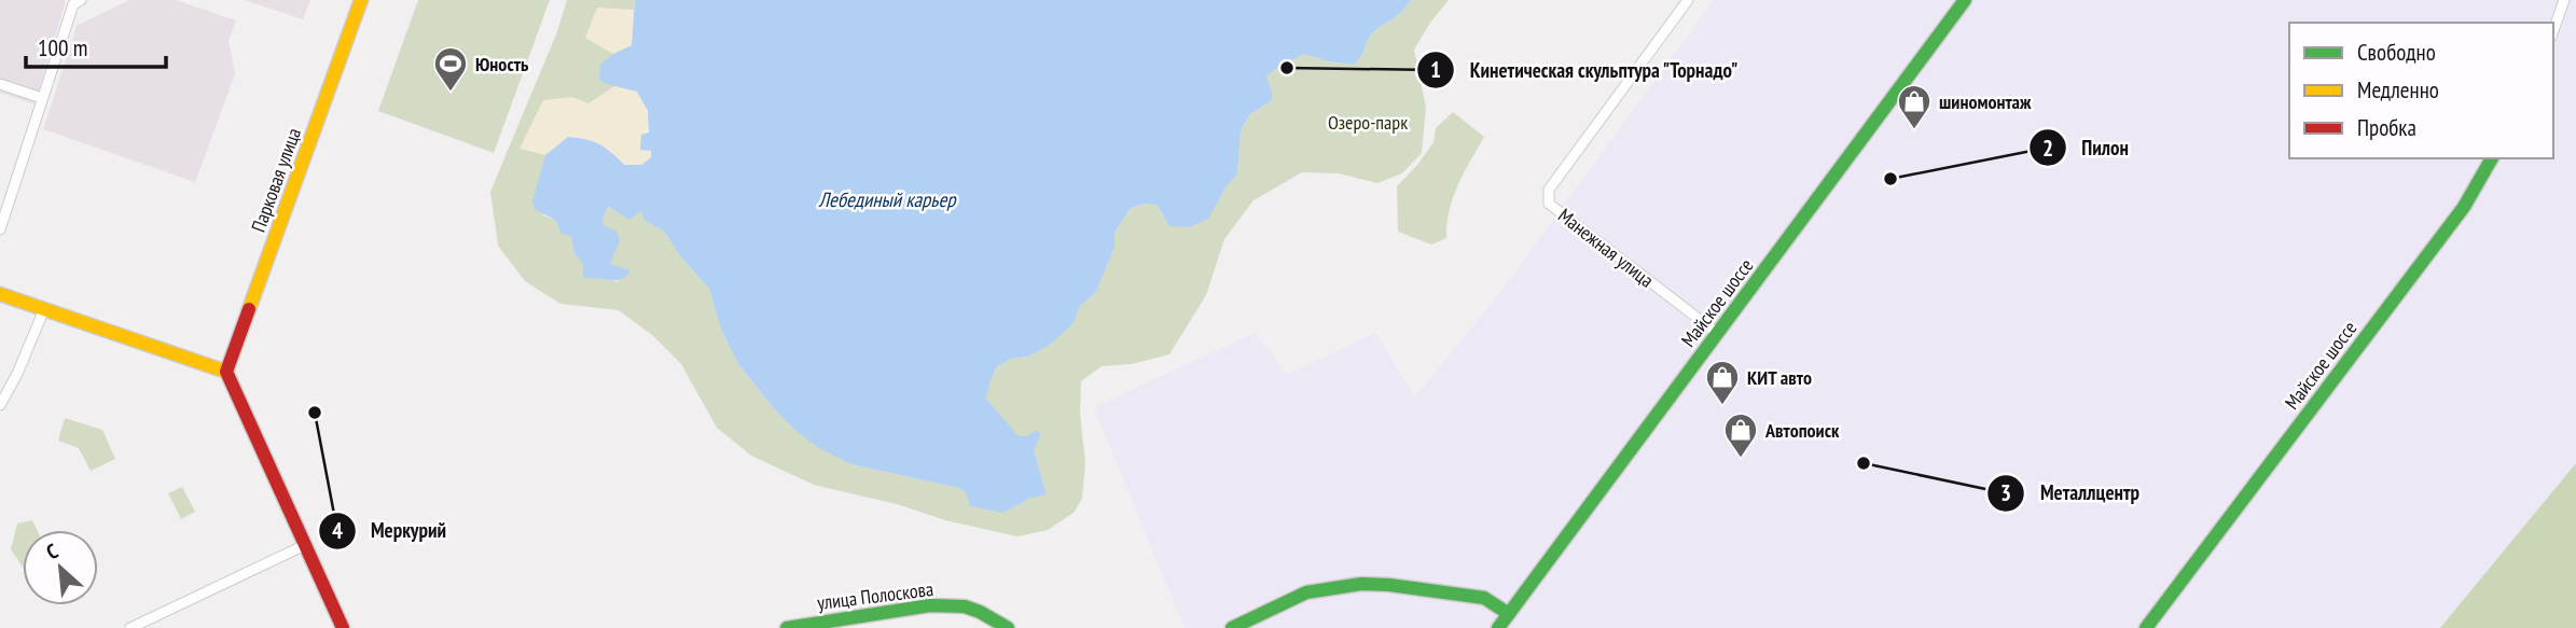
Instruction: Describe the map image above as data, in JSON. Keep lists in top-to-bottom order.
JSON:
{
  "streets": {
    "street": [
      "Парковая улица",
      "Манежная улица",
      "Майское шоссе",
      "улица Полоскова"
    ]
  },
  "crossings": [
    ["Манежная улица", "Майское шоссе"]
  ],
  "water": ["Лебединый карьер"],
  "parks": ["Озеро-парк"],
  "places": {
    "other": [
      "Кинетическая скульптура \"Торнадо\"",
      "Пилон",
      "Меркурий",
      "Металлцентр"
    ],
    "sports": ["Юность"],
    "shop": ["шиномонтаж", "КИТ авто", "Автопоиск"]
  },
  "legend": ["Свободно", "Медленно", "Пробка"],
  "scale_bar": "100 m",
  "north": "top left"
}
